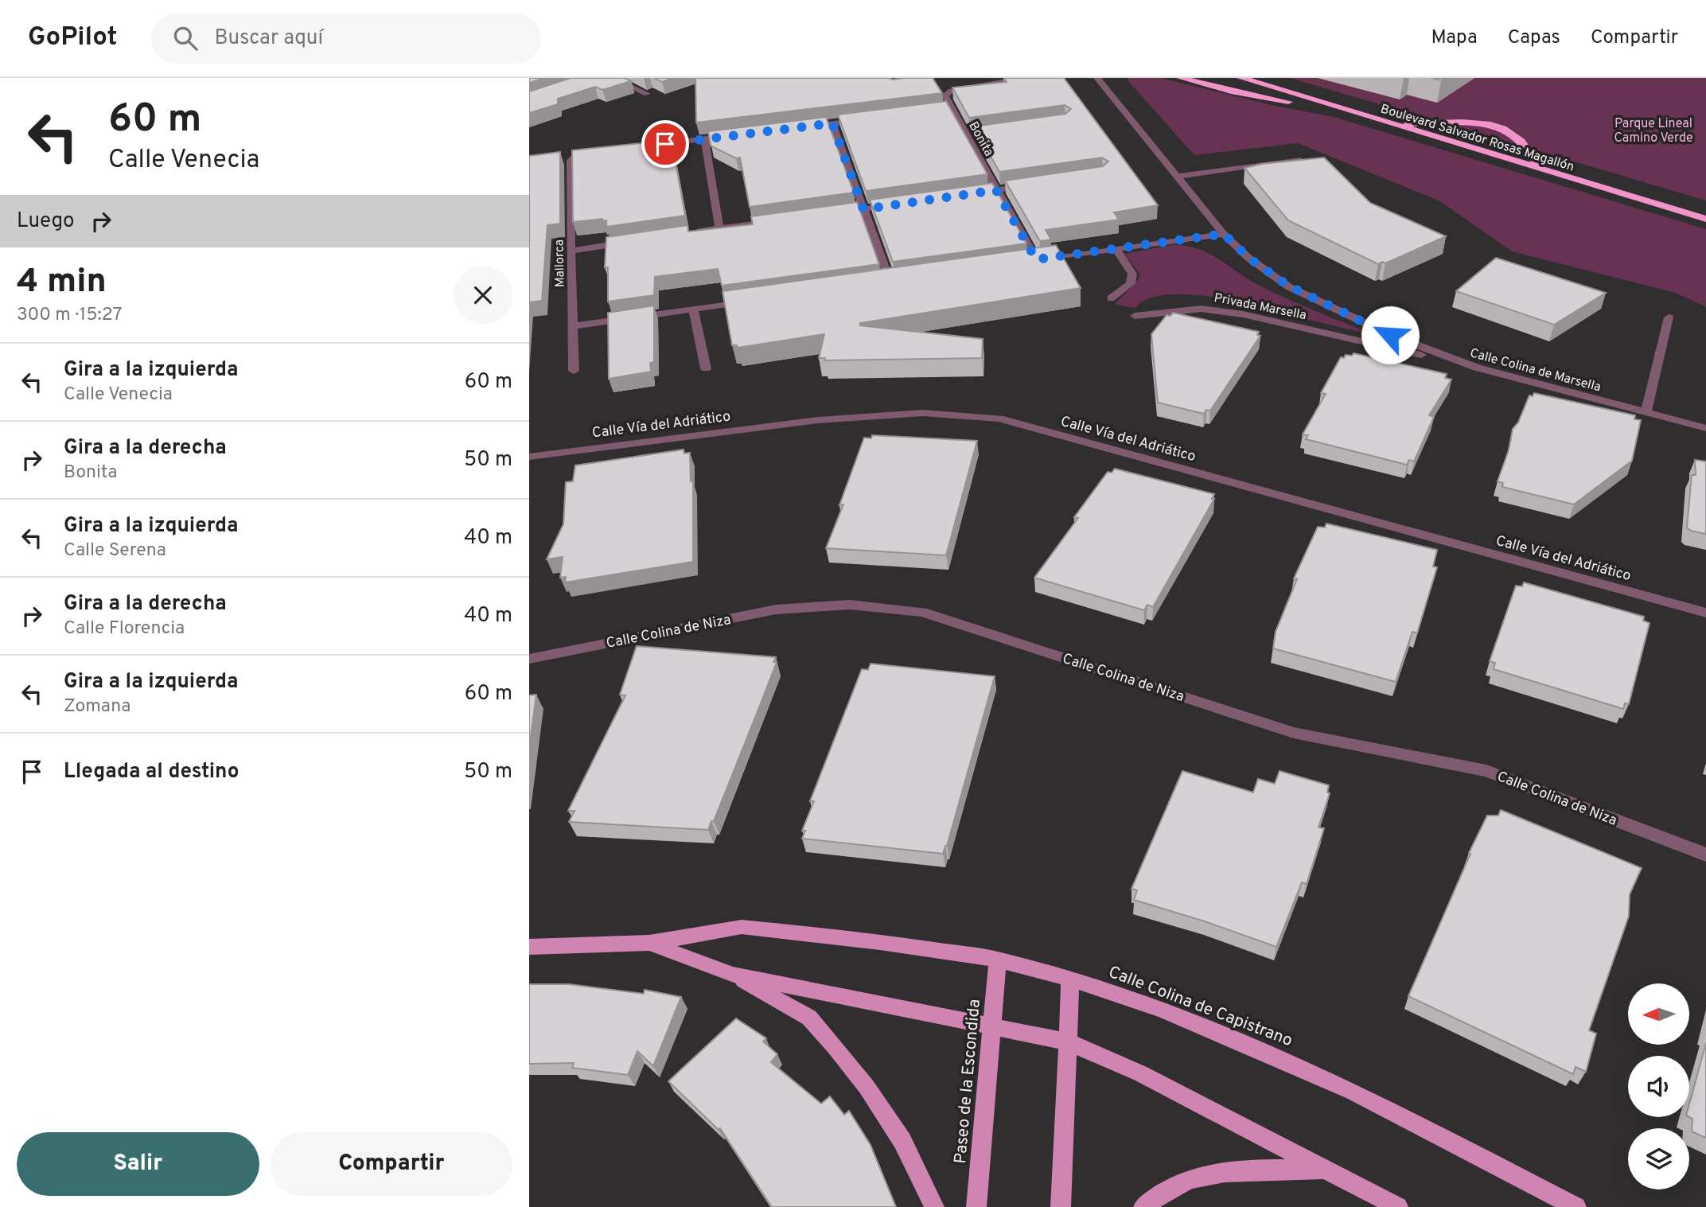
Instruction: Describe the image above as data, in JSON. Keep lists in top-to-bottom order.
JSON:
{
  "streets": {
    "highway": ["Boulevard Salvador Rosas Magallón"],
    "main road": ["Calle Colina de Capistrano", "Paseo de la Escondida"],
    "street": [
      "Bonita",
      "Mallorca",
      "Privada Marsella",
      "Calle Colina de Marsella",
      "Calle Vía del Adriático",
      "Calle Colina de Niza"
    ]
  },
  "crossings": [
    ["Privada Marsella", "Calle Colina de Marsella"],
    ["Calle Colina de Capistrano", "Paseo de la Escondida"]
  ],
  "parks": ["Parque Lineal Camino Verde"],
  "north": "left",
  "page": {
    "header": "GoPilot",
    "search": "Buscar aquí",
    "nav": ["Mapa", "Capas", "Compartir"],
    "turn": ["60 m", "Calle Venecia"],
    "then": "Luego",
    "heading": ["4 min", "300 m · 15:27"],
    "list": [
      {
        "name": "Gira a la izquierda",
        "note": "Calle Venecia",
        "value": "60 m"
      },
      {
        "name": "Gira a la derecha",
        "note": "Bonita",
        "value": "50 m"
      },
      {
        "name": "Gira a la izquierda",
        "note": "Calle Serena",
        "value": "40 m"
      },
      {
        "name": "Gira a la derecha",
        "note": "Calle Florencia",
        "value": "40 m"
      },
      {
        "name": "Gira a la izquierda",
        "note": "Zomana",
        "value": "60 m"
      },
      {
        "name": "Llegada al destino",
        "value": "50 m"
      }
    ],
    "buttons": ["Salir", "Compartir"]
  }
}
